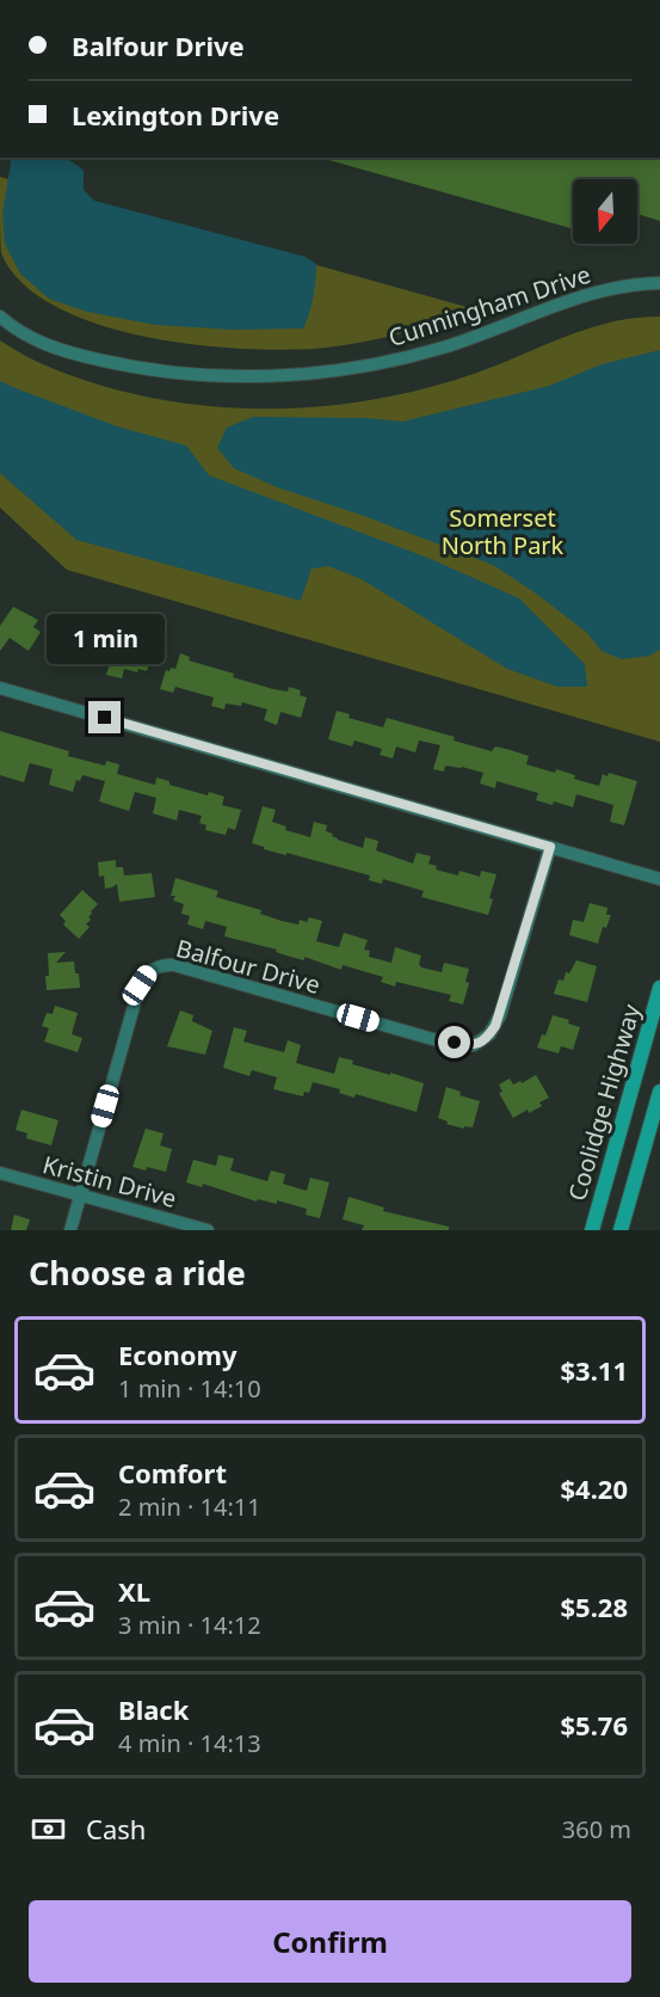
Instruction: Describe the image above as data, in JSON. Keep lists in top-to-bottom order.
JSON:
{
  "streets": {
    "main road": ["Coolidge Highway"],
    "street": ["Cunningham Drive", "Balfour Drive", "Kristin Drive"]
  },
  "crossings": [
    ["Balfour Drive", "Kristin Drive"]
  ],
  "parks": ["Somerset North Park"],
  "north": "bottom",
  "page": {
    "banner": ["Balfour Drive", "Lexington Drive"],
    "bubble": "1 min",
    "heading": "Choose a ride",
    "list": [
      {
        "name": "Economy",
        "note": "1 min · 14:10",
        "value": "$3.11"
      },
      {
        "name": "Comfort",
        "note": "2 min · 14:11",
        "value": "$4.20"
      },
      {
        "name": "XL",
        "note": "3 min · 14:12",
        "value": "$5.28"
      },
      {
        "name": "Black",
        "note": "4 min · 14:13",
        "value": "$5.76"
      }
    ],
    "pay": ["Cash", "360 m"],
    "buttons": "Confirm"
  }
}
